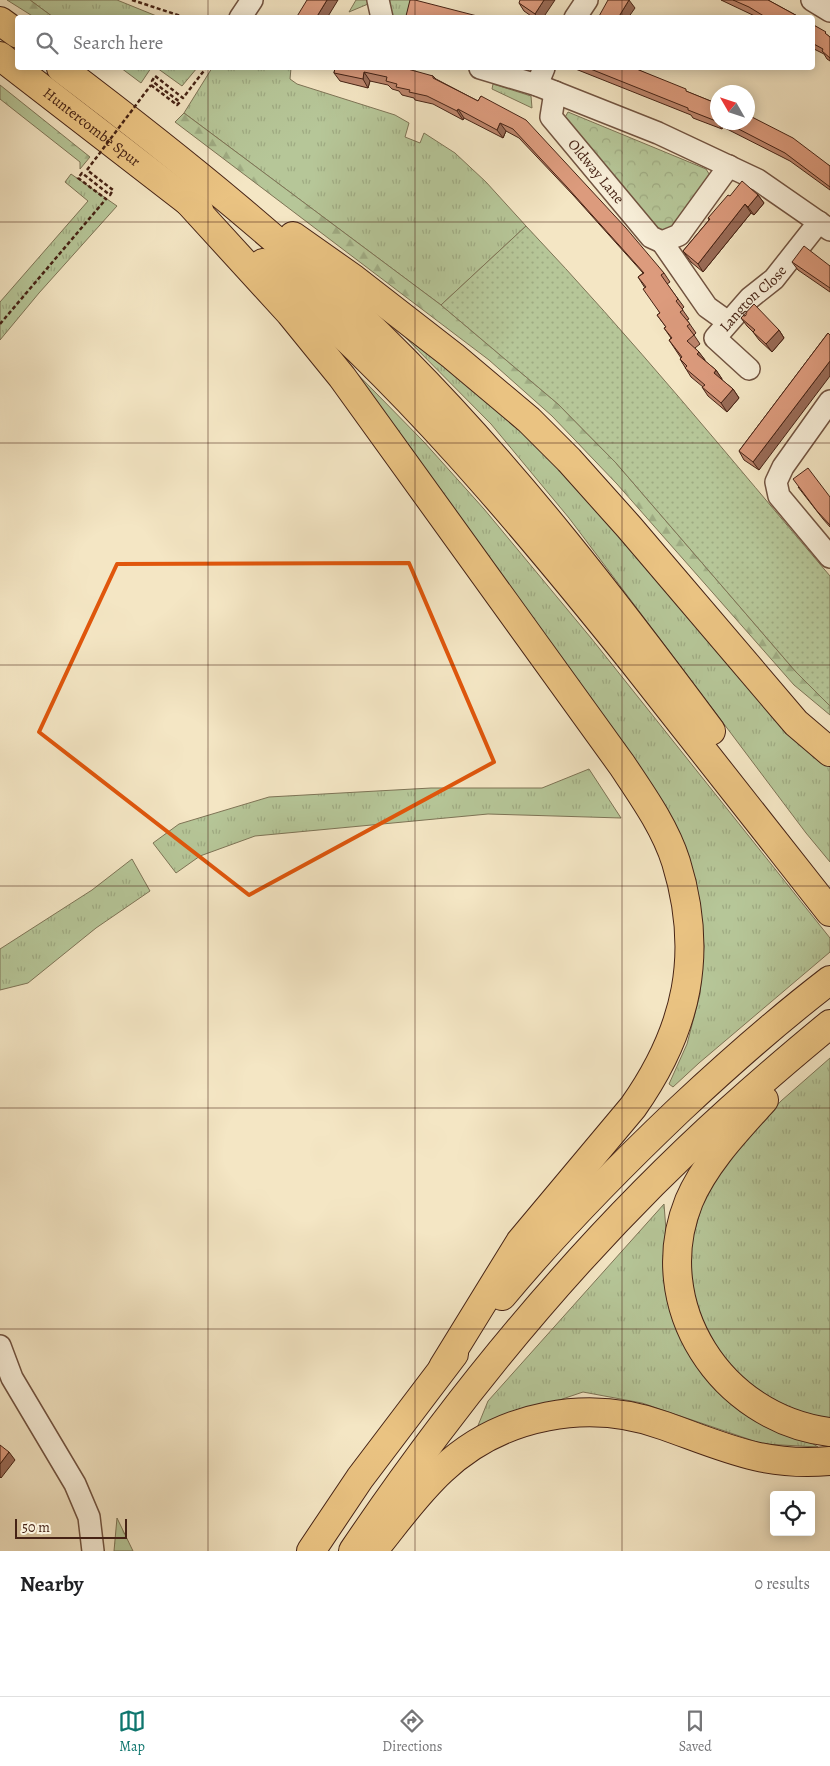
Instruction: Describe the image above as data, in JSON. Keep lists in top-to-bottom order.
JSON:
{
  "streets": {
    "highway": ["Huntercombe Spur"],
    "street": ["Oldway Lane", "Langton Close"]
  },
  "scale_bar": "50 m",
  "north": "top left",
  "page": {
    "search": "Search here",
    "scale": "50 m",
    "heading": ["Nearby", "0 results"],
    "nav": ["Map", "Directions", "Saved"]
  }
}
